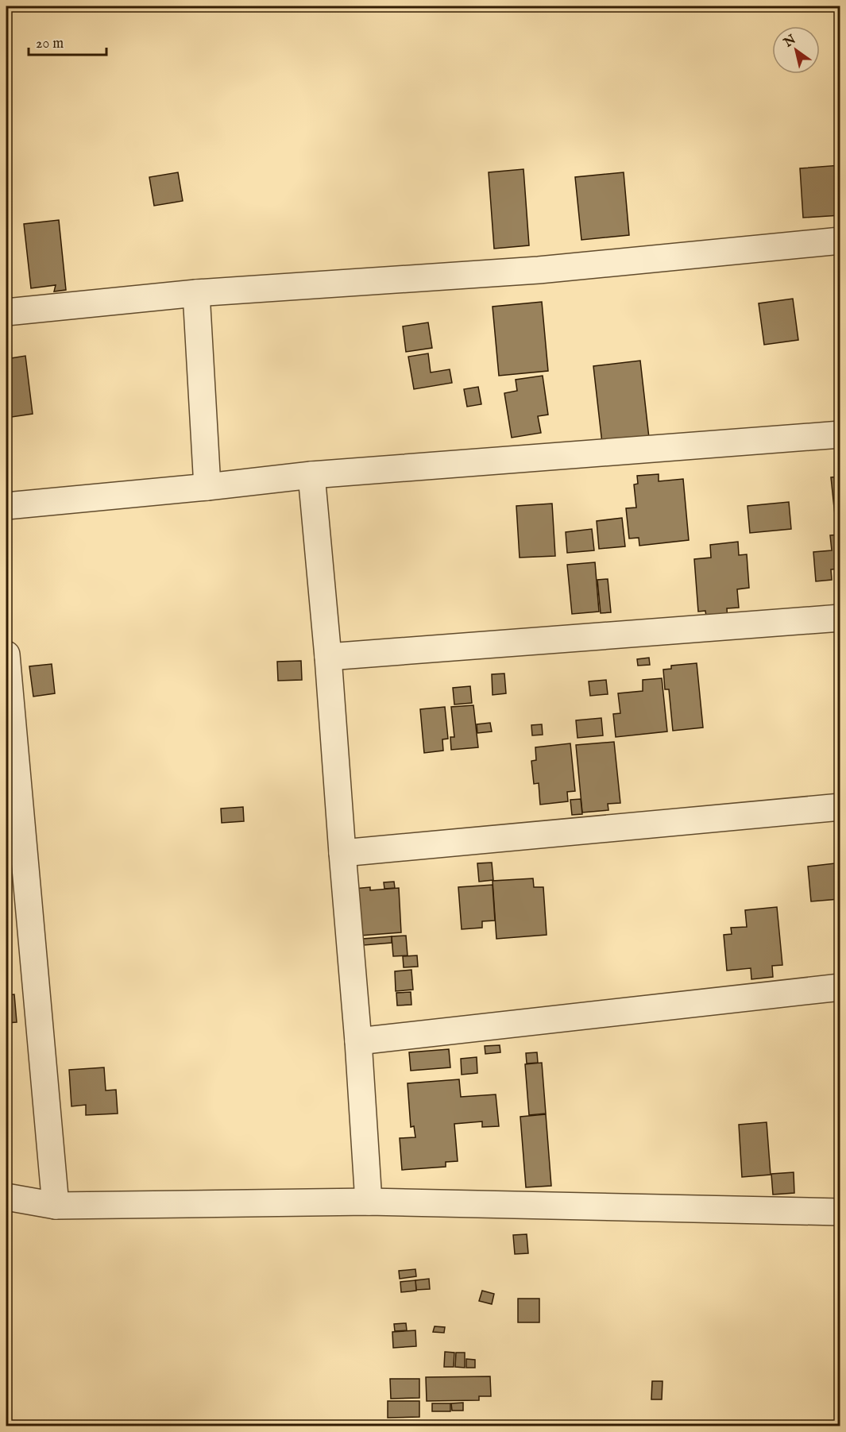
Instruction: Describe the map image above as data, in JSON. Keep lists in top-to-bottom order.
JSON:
{
  "scale_bar": "20 m",
  "north": "top left"
}
